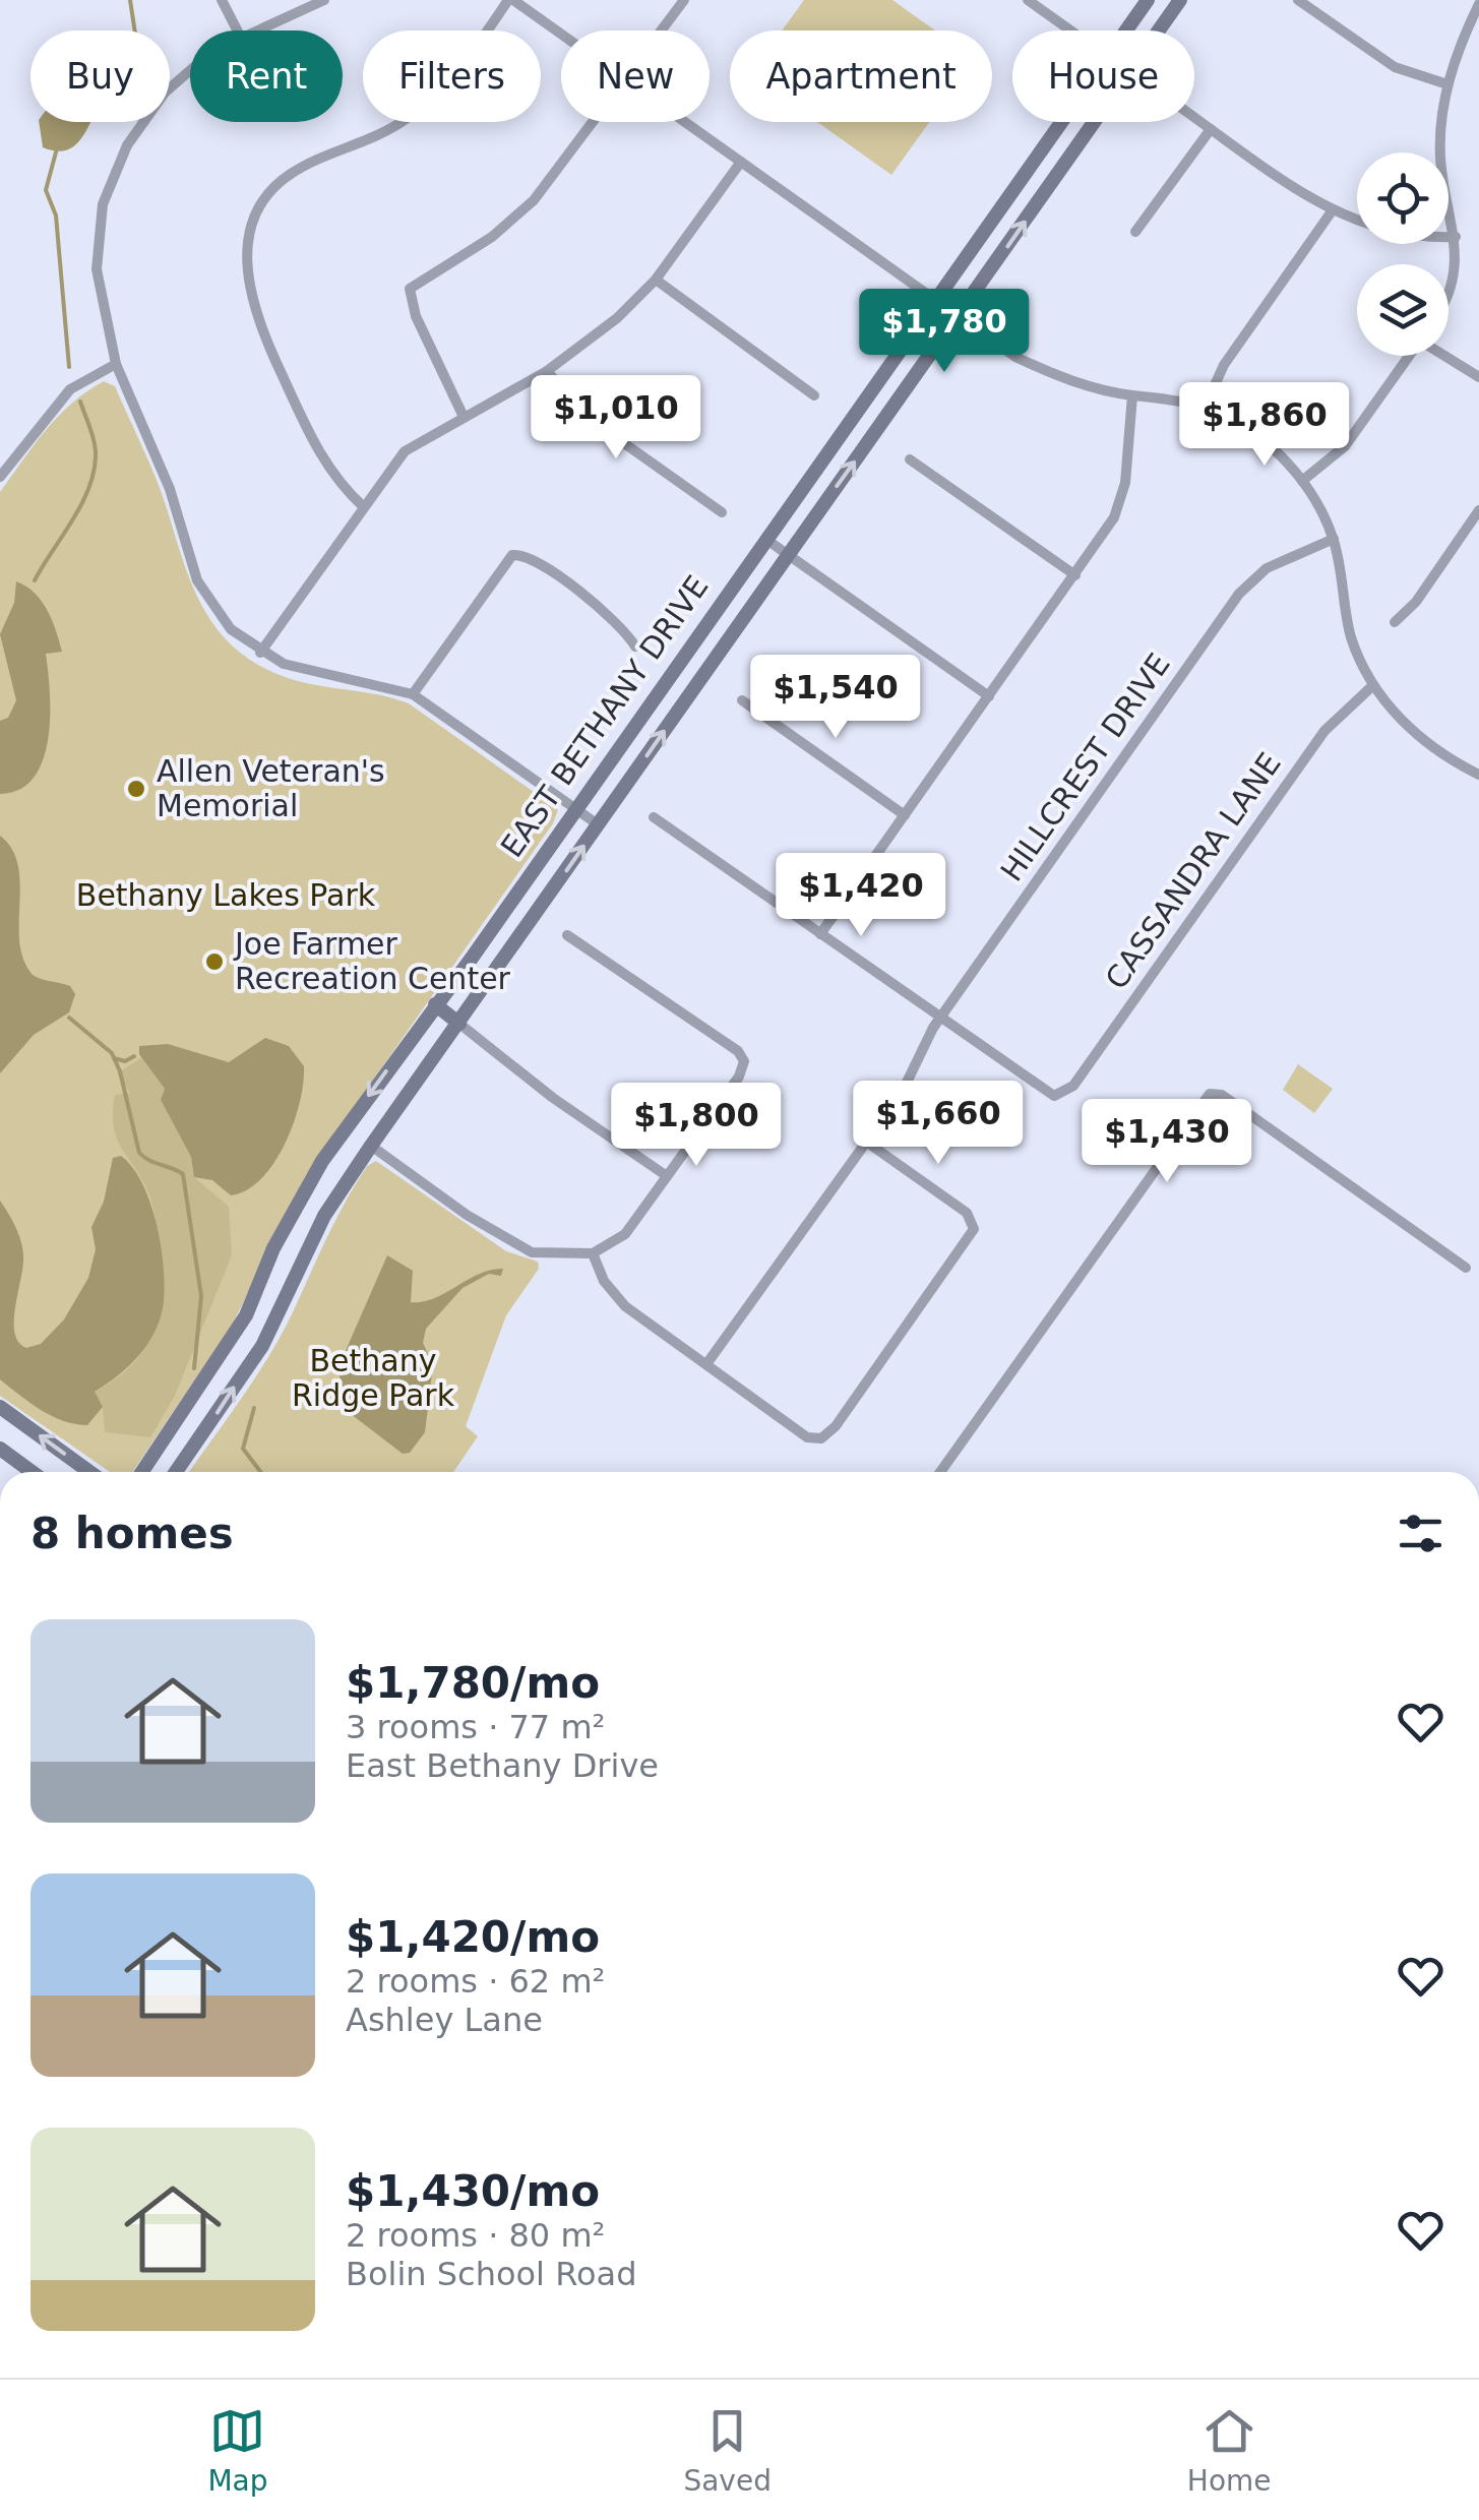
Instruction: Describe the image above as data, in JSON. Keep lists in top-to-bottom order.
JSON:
{
  "streets": {
    "main road": ["EAST BETHANY DRIVE"],
    "street": ["HILLCREST DRIVE", "CASSANDRA LANE"]
  },
  "crossings": [
    ["HILLCREST DRIVE", "CASSANDRA LANE"]
  ],
  "parks": ["Bethany Lakes Park", "Bethany Ridge Park"],
  "places": ["Allen Veteran's Memorial", "Joe Farmer Recreation Center"],
  "page": {
    "chip": [
      "Buy",
      "Rent",
      "Filters",
      "New",
      "Apartment",
      "House"
    ],
    "price": [
      "$1,780",
      "$1,010",
      "$1,860",
      "$1,540",
      "$1,420",
      "$1,660",
      "$1,800",
      "$1,430"
    ],
    "heading": "8 homes",
    "list": [
      {
        "name": "$1,780/mo",
        "note": "3 rooms · 77 m² · East Bethany Drive"
      },
      {
        "name": "$1,420/mo",
        "note": "2 rooms · 62 m² · Ashley Lane"
      },
      {
        "name": "$1,430/mo",
        "note": "2 rooms · 80 m² · Bolin School Road"
      }
    ],
    "tabs": ["Map", "Saved", "Home"]
  }
}
